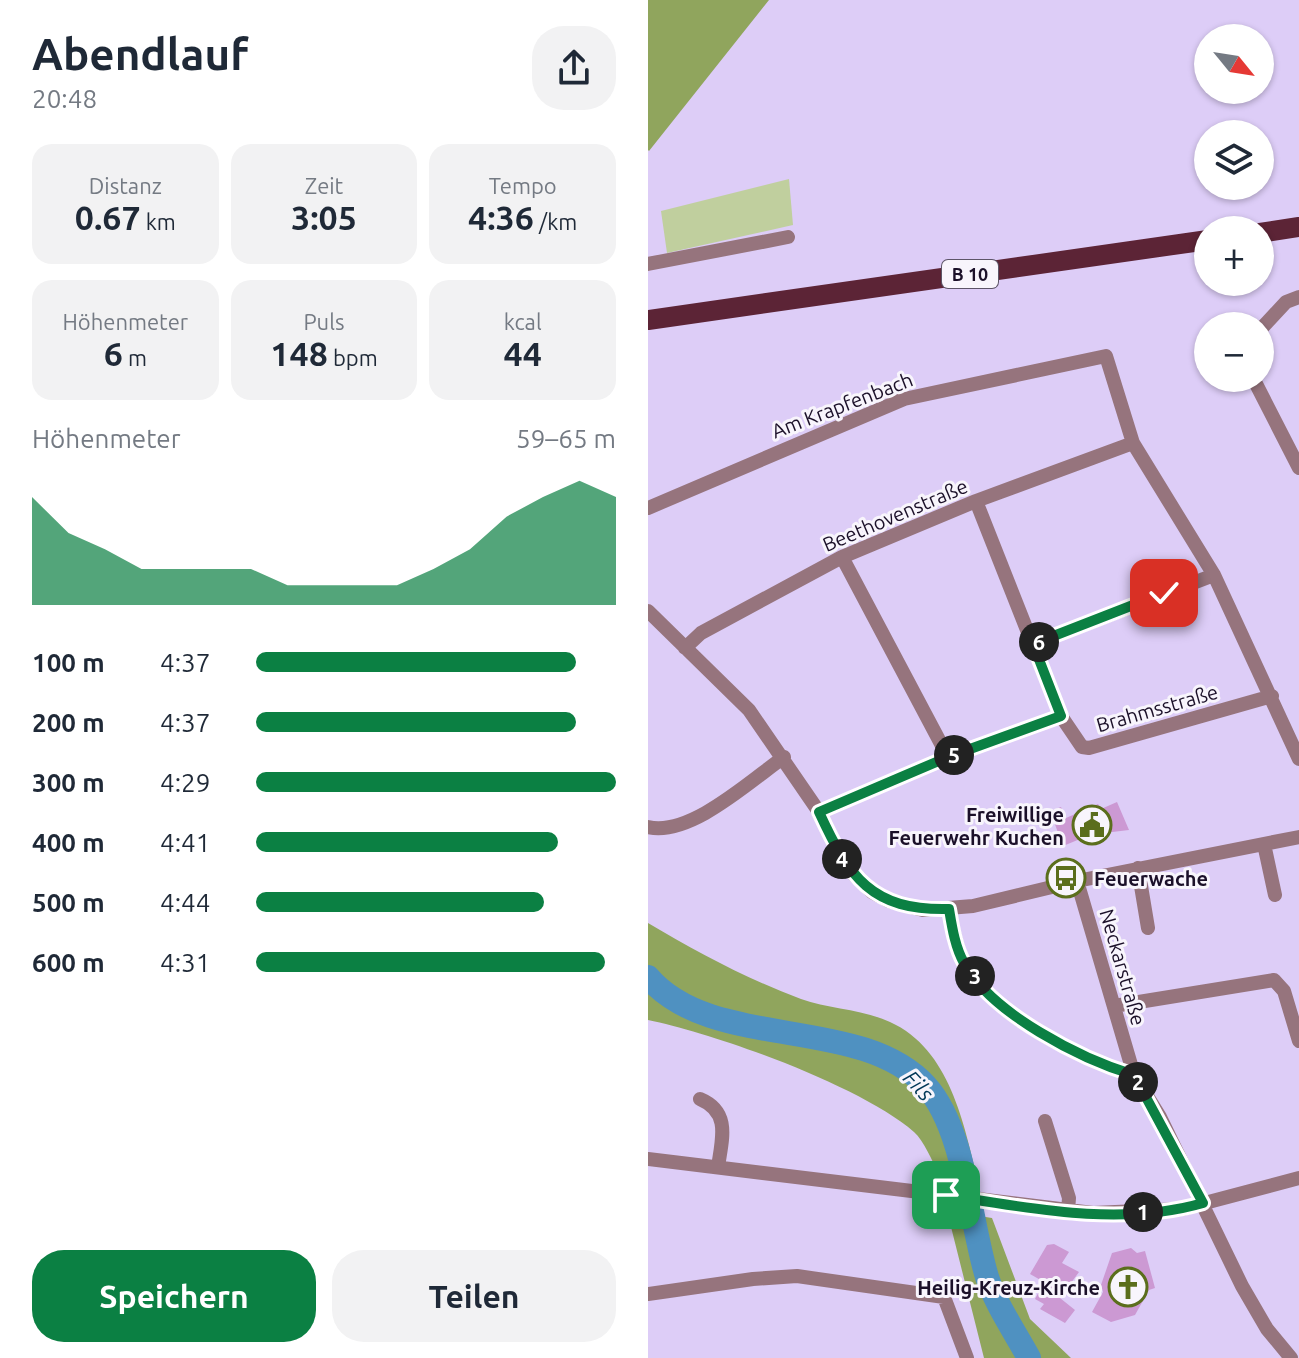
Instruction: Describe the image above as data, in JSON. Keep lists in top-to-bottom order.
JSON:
{
  "streets": {
    "main road": ["B 10"],
    "street": [
      "Am Krapfenbach",
      "Beethovenstraße",
      "Brahmsstraße",
      "Neckarstraße"
    ]
  },
  "crossings": [
    ["Am Krapfenbach", "Beethovenstraße"],
    ["Beethovenstraße", "Brahmsstraße"]
  ],
  "water": ["Fils"],
  "places": {
    "public building": ["Freiwillige Feuerwehr Kuchen"],
    "bus stop": ["Feuerwache"],
    "church": ["Heilig-Kreuz-Kirche"]
  },
  "north": "bottom right",
  "page": {
    "heading": ["Abendlauf", "20:48"],
    "map_buttons": ["+", "−"],
    "stats": [
      ["Distanz", "0.67 km"],
      ["Zeit", "3:05"],
      ["Tempo", "4:36 /km"],
      ["Höhenmeter", "6 m"],
      ["Puls", "148 bpm"],
      ["kcal", "44"]
    ],
    "chart": ["Höhenmeter", "59–65 m"],
    "pins": [
      "6",
      "5",
      "4",
      "3",
      "2",
      "1"
    ],
    "list": [
      {
        "name": "100 m",
        "note": "4:37"
      },
      {
        "name": "200 m",
        "note": "4:37"
      },
      {
        "name": "300 m",
        "note": "4:29"
      },
      {
        "name": "400 m",
        "note": "4:41"
      },
      {
        "name": "500 m",
        "note": "4:44"
      },
      {
        "name": "600 m",
        "note": "4:31"
      }
    ],
    "buttons": ["Speichern", "Teilen"]
  }
}
